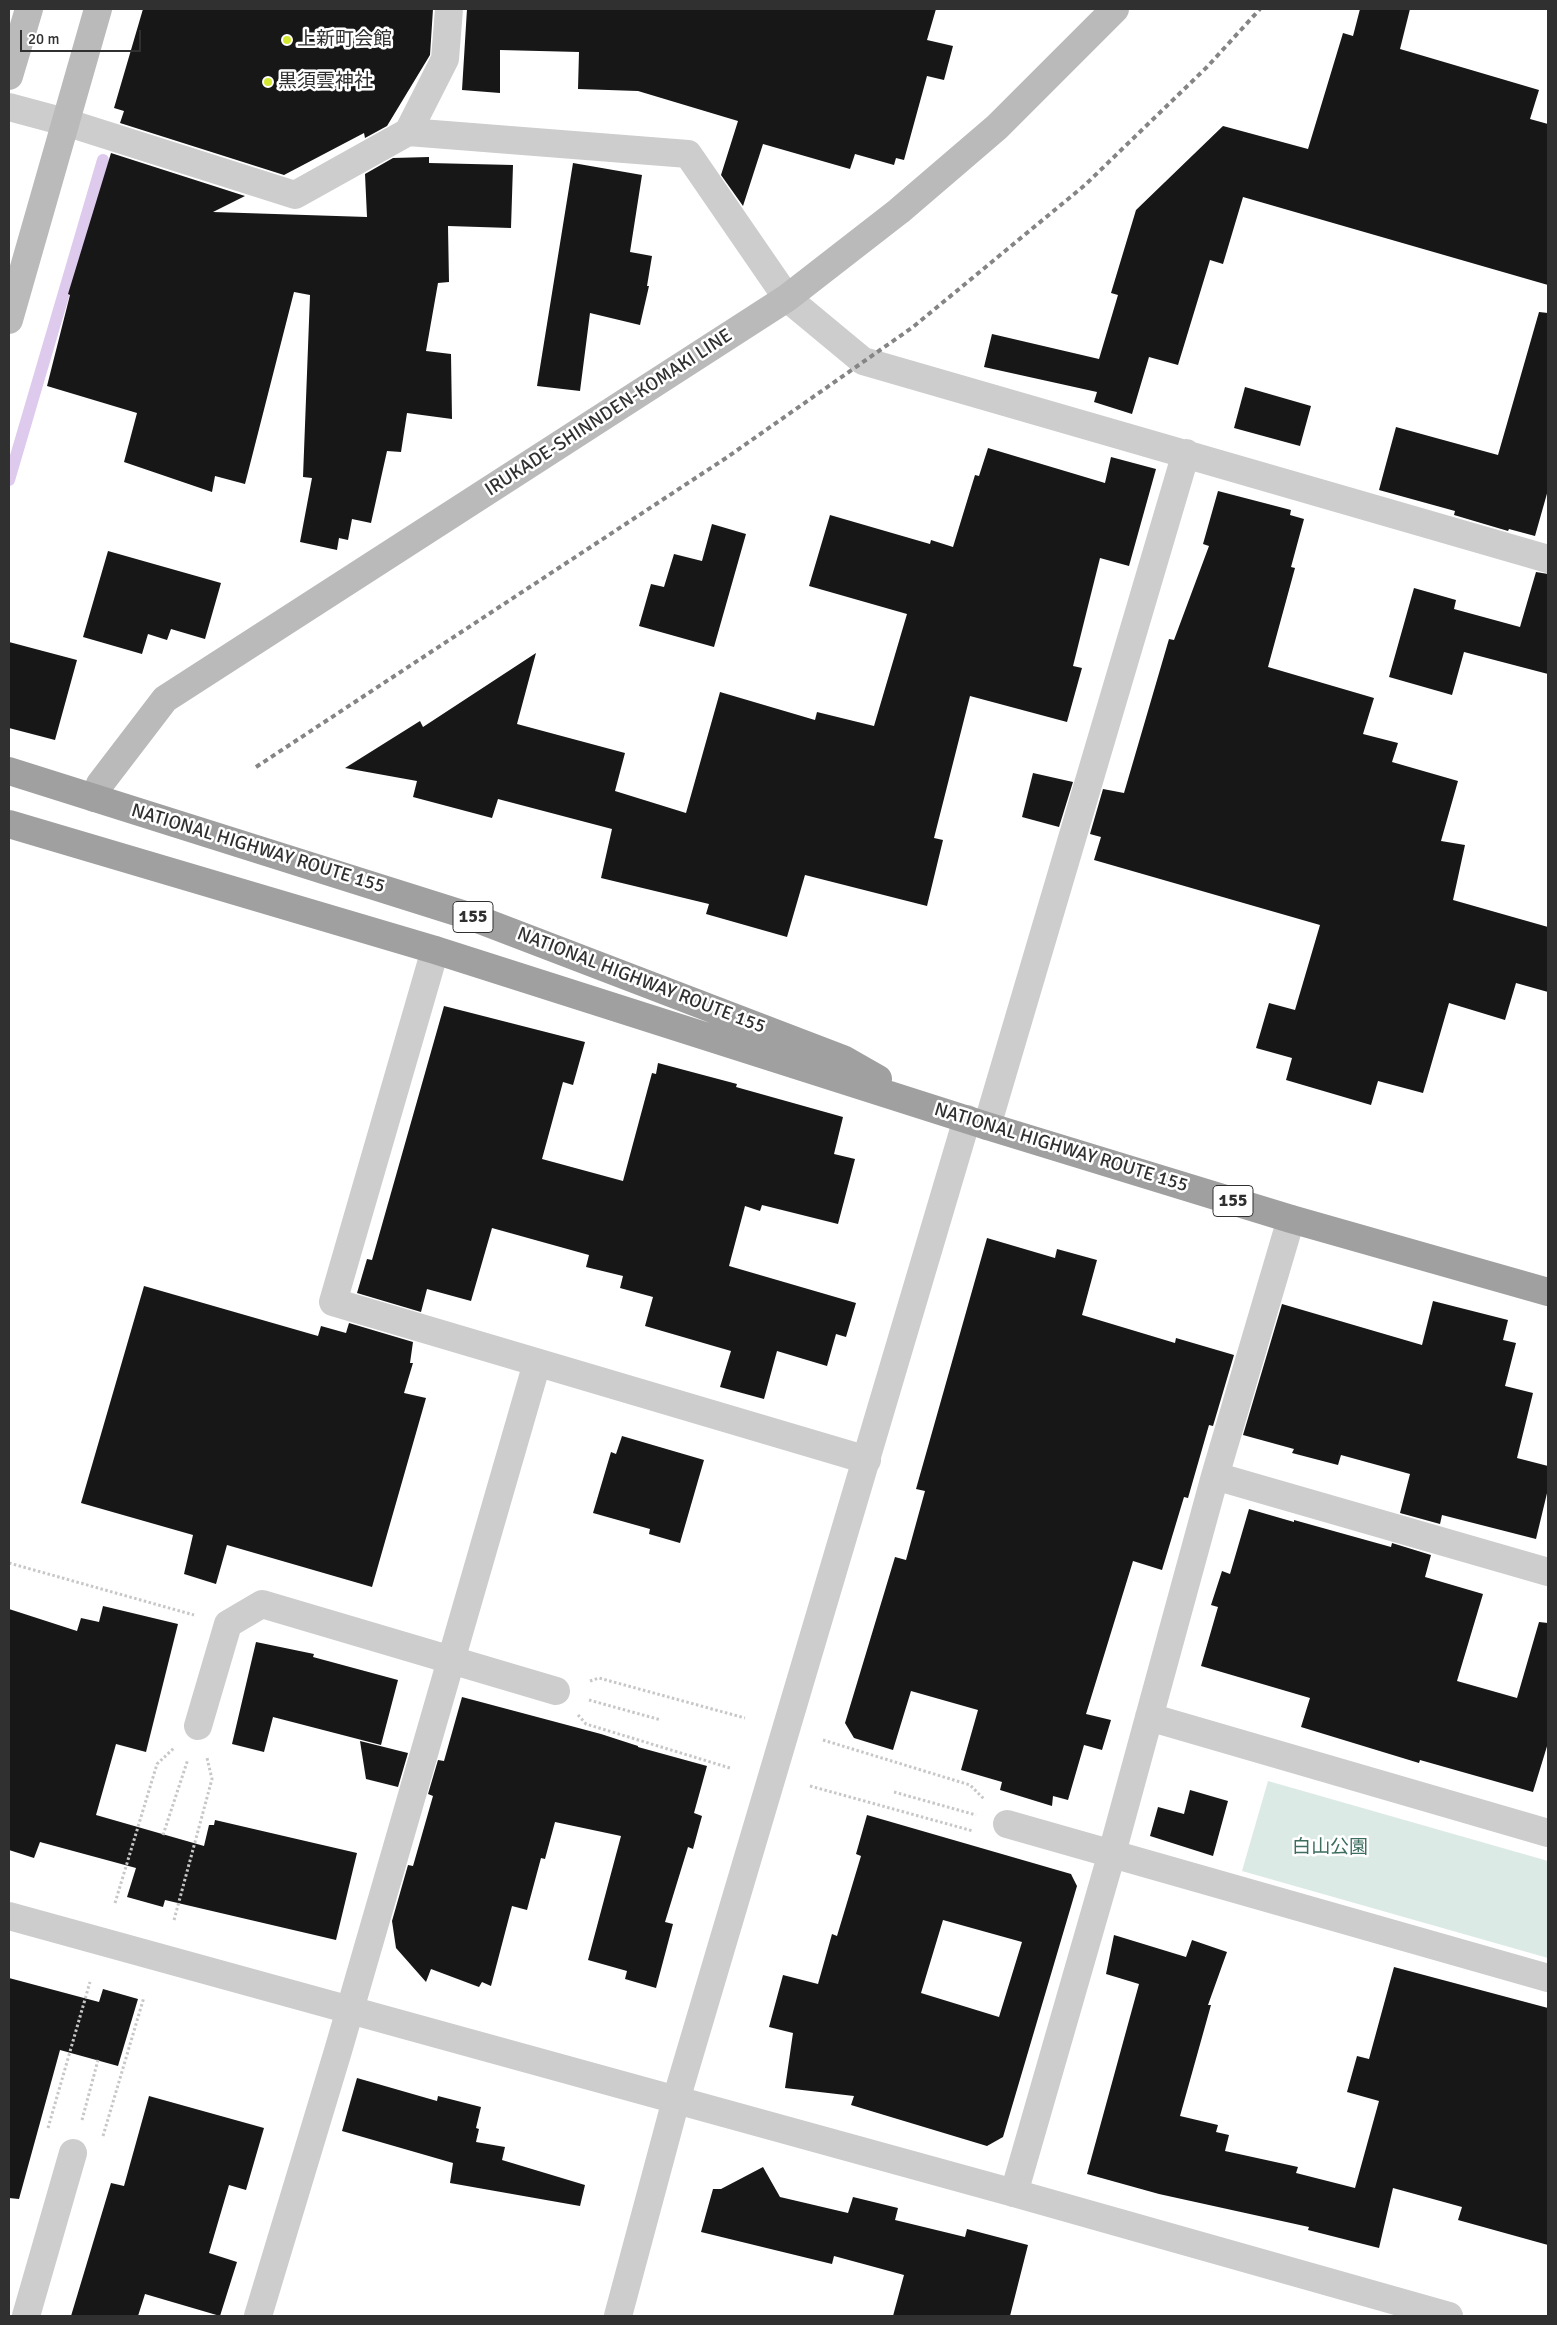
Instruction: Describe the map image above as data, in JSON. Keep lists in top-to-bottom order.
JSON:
{
  "streets": {
    "highway": ["NATIONAL HIGHWAY ROUTE 155", "155"],
    "main road": ["IRUKADE-SHINNDEN-KOMAKI LINE"]
  },
  "crossings": [
    ["IRUKADE-SHINNDEN-KOMAKI LINE", "NATIONAL HIGHWAY ROUTE 155"]
  ],
  "parks": ["白山公園"],
  "places": ["上新町会館", "黒須雲神社"],
  "scale_bar": "20 m"
}
